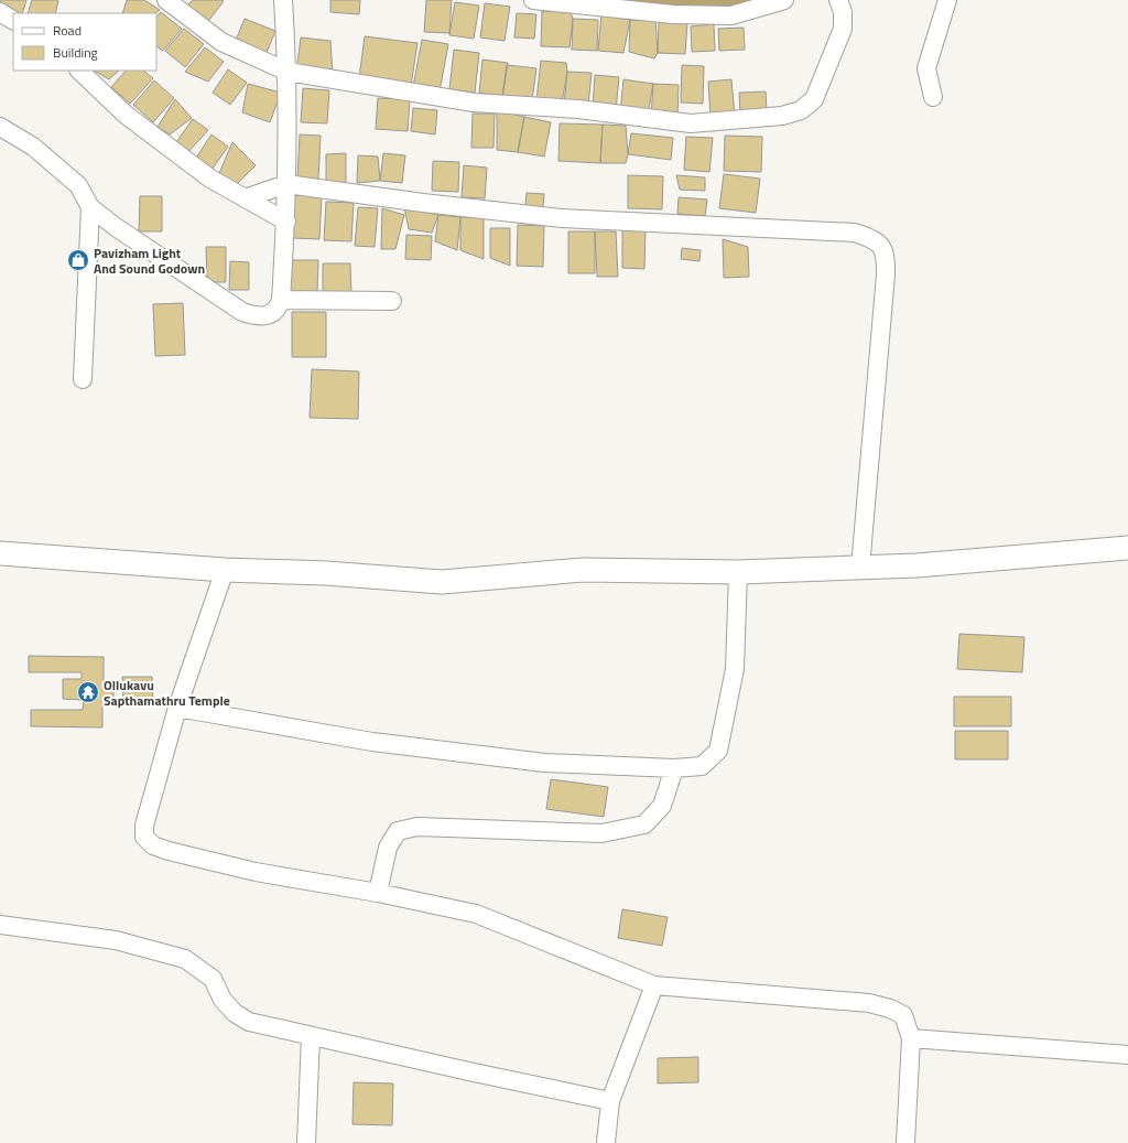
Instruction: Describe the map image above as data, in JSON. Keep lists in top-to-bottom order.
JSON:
{
  "places": {
    "shop": ["Pavizham Light And Sound Godown"],
    "temple": ["Ollukavu Sapthamathru Temple"]
  },
  "legend": ["Road", "Building"]
}
